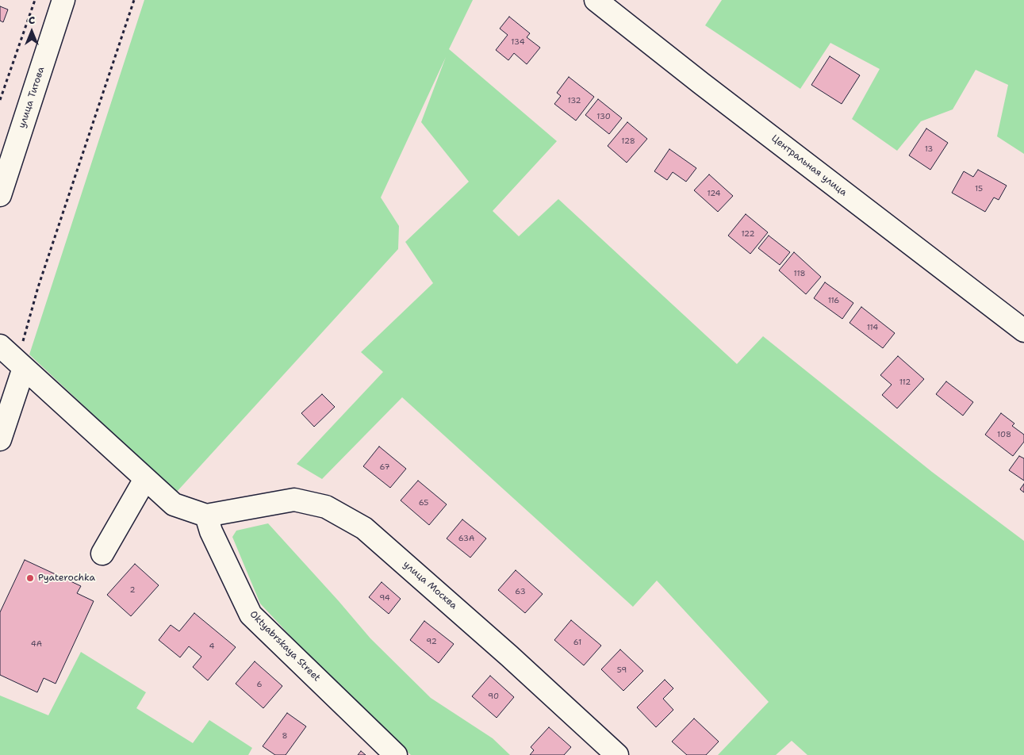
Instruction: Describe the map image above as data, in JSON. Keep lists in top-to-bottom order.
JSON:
{
  "streets": {
    "street": [
      "улица Титова",
      "Центральная улица",
      "улица Москва",
      "Oktyabrskaya Street"
    ]
  },
  "crossings": [
    ["улица Москва", "Oktyabrskaya Street"]
  ],
  "places": ["Pyaterochka"],
  "house_numbers": [
    "134",
    "132",
    "130",
    "128",
    "13",
    "15",
    "124",
    "122",
    "118",
    "116",
    "114",
    "112",
    "108",
    "67",
    "65",
    "63А",
    "2",
    "63",
    "94",
    "92",
    "61",
    "4А",
    "4",
    "59",
    "6",
    "90",
    "8"
  ],
  "north": "top"
}
